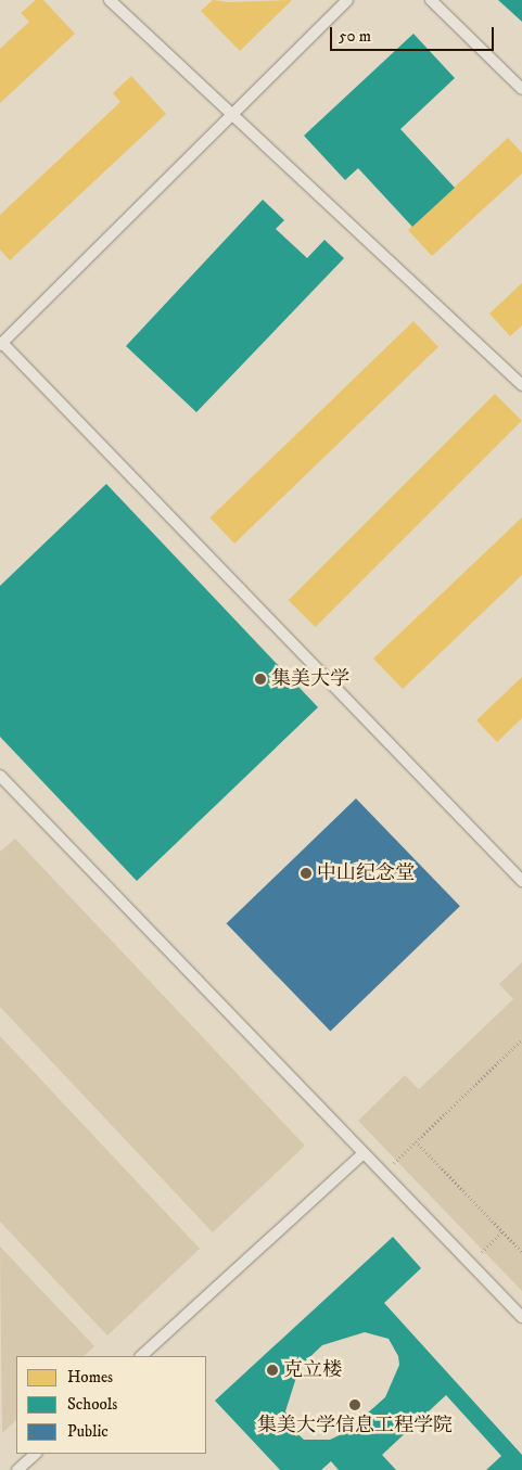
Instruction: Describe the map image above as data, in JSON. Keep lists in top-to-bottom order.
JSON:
{
  "places": [
    "集美大学",
    "中山纪念堂",
    "克立楼",
    "集美大学信息工程学院"
  ],
  "legend": ["Homes", "Schools", "Public"],
  "scale_bar": "50 m"
}
